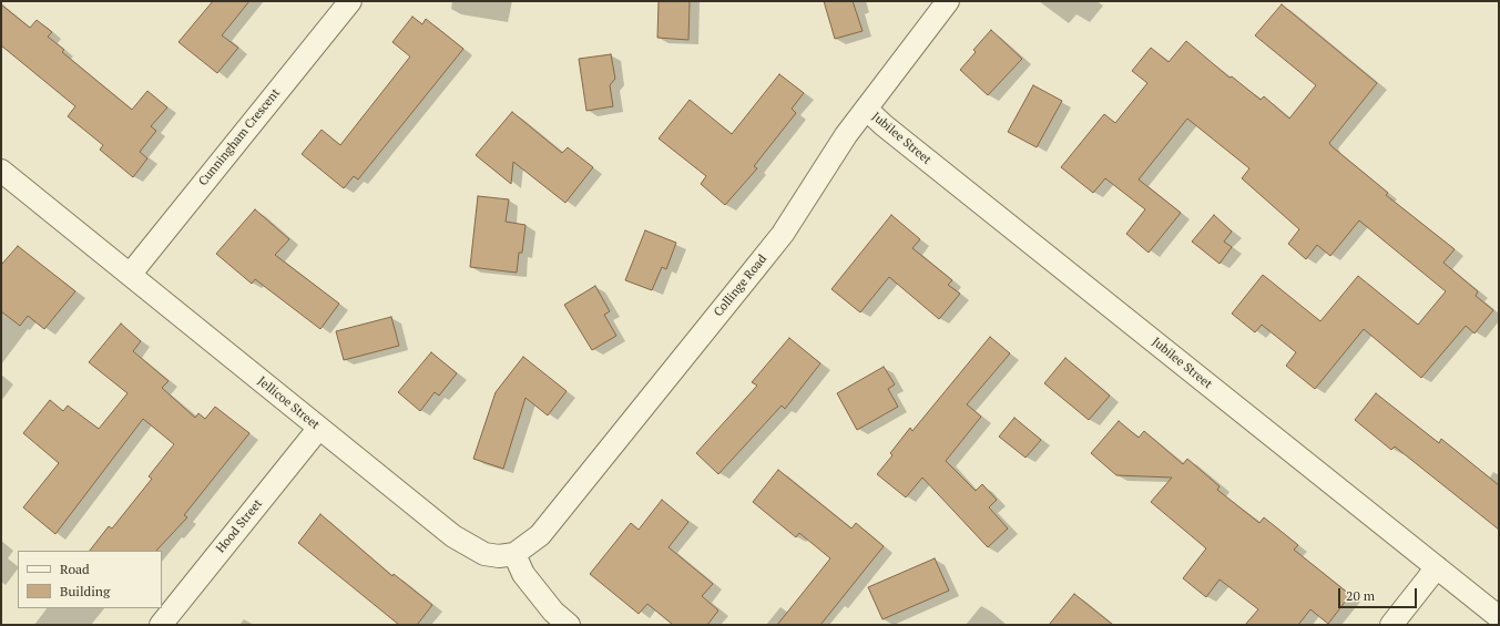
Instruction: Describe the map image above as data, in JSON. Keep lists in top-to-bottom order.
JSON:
{
  "streets": {
    "street": [
      "Cunningham Crescent",
      "Jubilee Street",
      "Collinge Road",
      "Jellicoe Street",
      "Hood Street"
    ]
  },
  "crossings": [
    ["Cunningham Crescent", "Jellicoe Street"],
    ["Jubilee Street", "Collinge Road"],
    ["Collinge Road", "Jellicoe Street"],
    ["Jellicoe Street", "Hood Street"]
  ],
  "legend": ["Road", "Building"],
  "scale_bar": "20 m"
}
